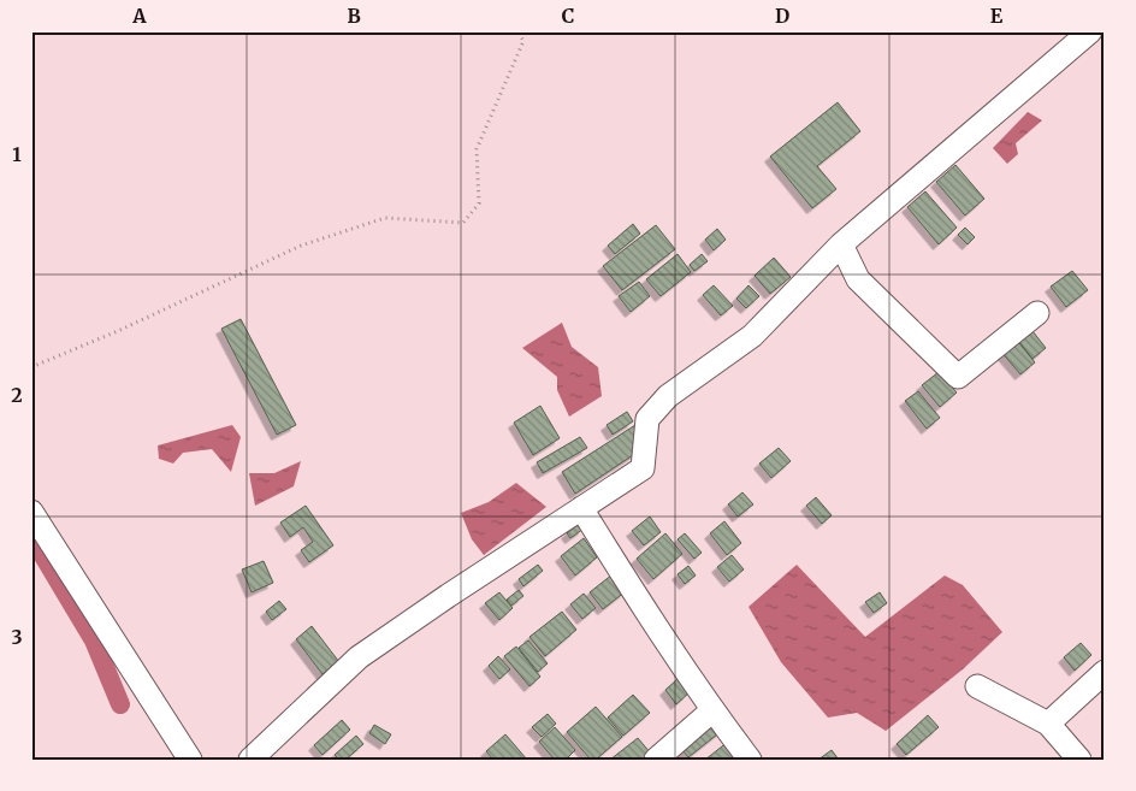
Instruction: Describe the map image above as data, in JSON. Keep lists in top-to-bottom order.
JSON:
{
  "grid": {
    "columns": [
      "A",
      "B",
      "C",
      "D",
      "E"
    ],
    "rows": ["1", "2", "3"]
  }
}
